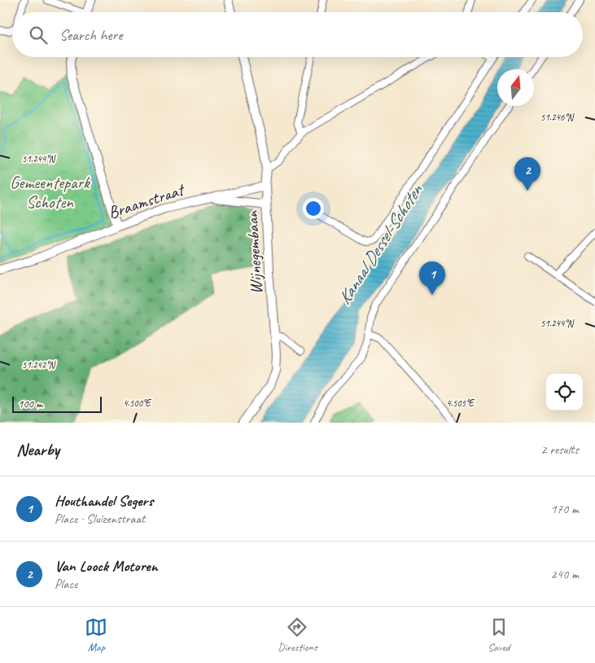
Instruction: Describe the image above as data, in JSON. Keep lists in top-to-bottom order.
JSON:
{
  "streets": {
    "street": ["Braamstraat", "Wijnegembaan"]
  },
  "crossings": [
    ["Braamstraat", "Wijnegembaan"]
  ],
  "water": ["Kanaal Dessel-Schoten"],
  "parks": ["Gemeentepark Schoten"],
  "scale_bar": "100 m",
  "north": "top",
  "page": {
    "search": "Search here",
    "pins": ["2", "1"],
    "scale": "100 m",
    "heading": ["Nearby", "2 results"],
    "list": [
      {
        "mark": "1",
        "name": "Houthandel Segers",
        "note": "Place · Sluizenstraat",
        "value": "170 m"
      },
      {
        "mark": "2",
        "name": "Van Loock Motoren",
        "note": "Place",
        "value": "240 m"
      }
    ],
    "nav": ["Map", "Directions", "Saved"]
  },
  "coordinates": [
    "51.246°N",
    "51.244°N",
    "51.242°N",
    "4.500°E",
    "4.505°E"
  ]
}
